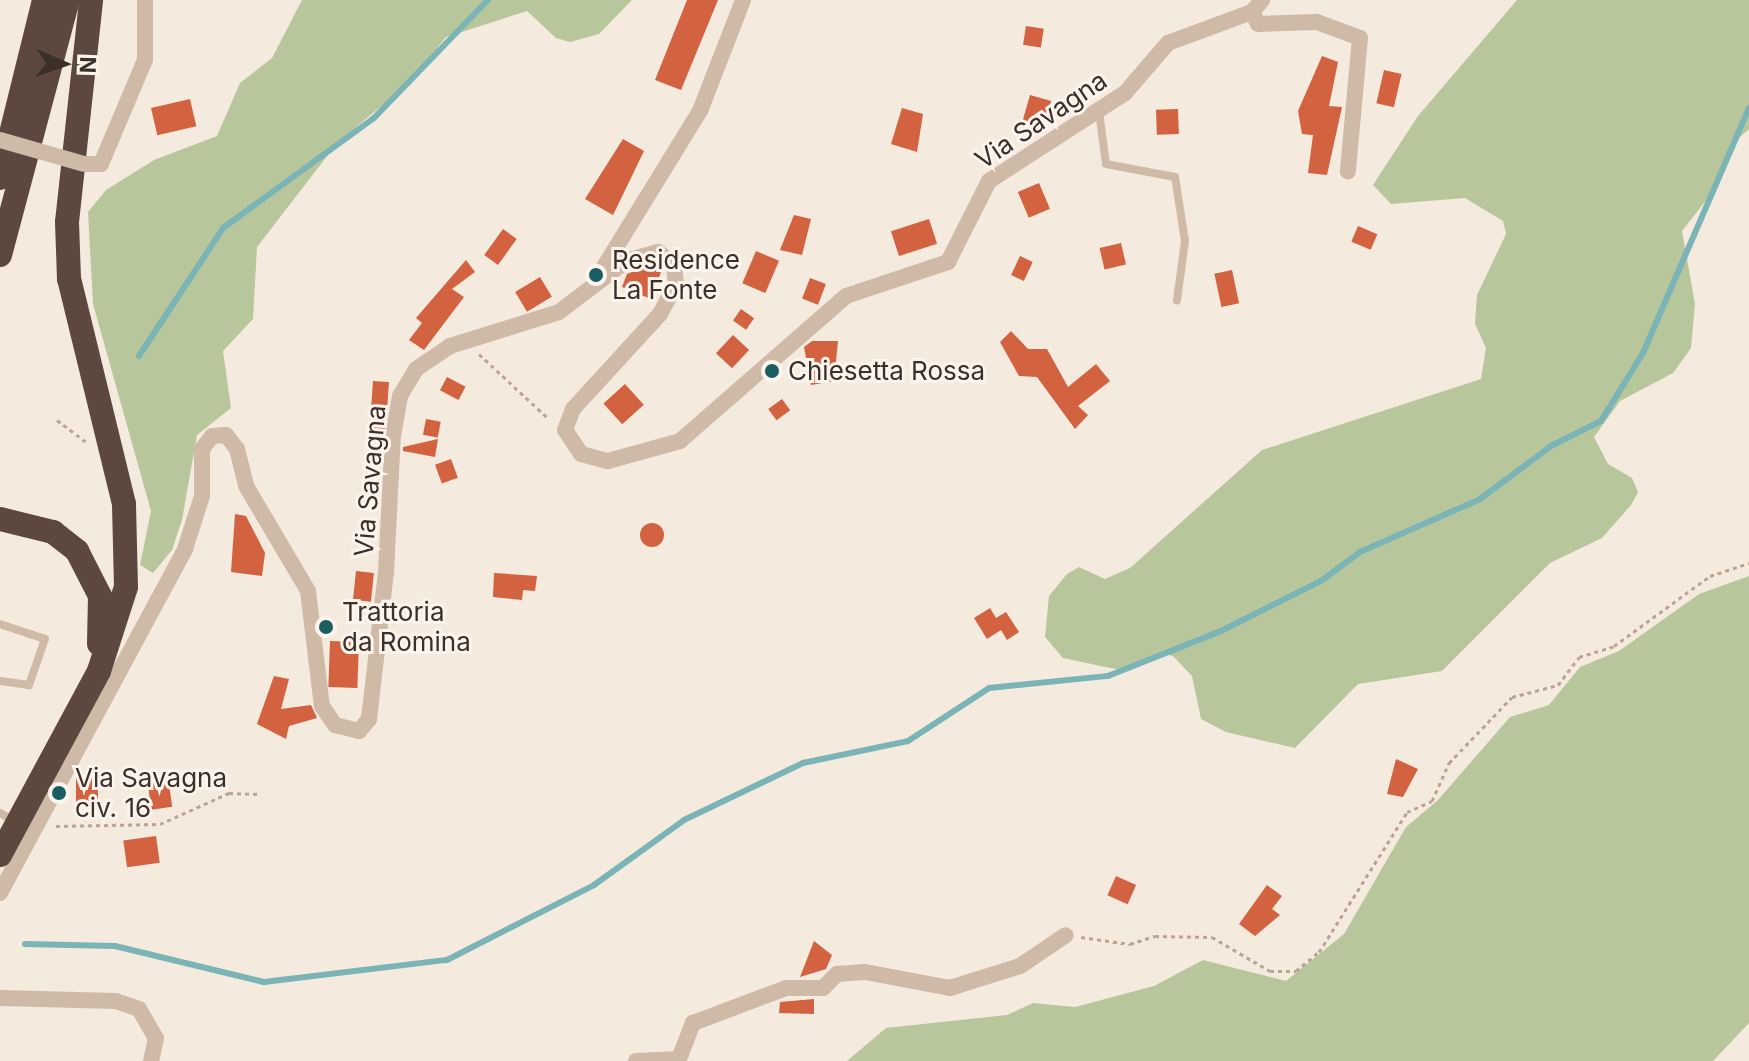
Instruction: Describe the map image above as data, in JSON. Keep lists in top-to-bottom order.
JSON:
{
  "streets": {
    "street": ["Via Savagna"]
  },
  "places": [
    "Residence La Fonte",
    "Chiesetta Rossa",
    "Trattoria da Romina",
    "Via Savagna civ. 16"
  ],
  "north": "right"
}
